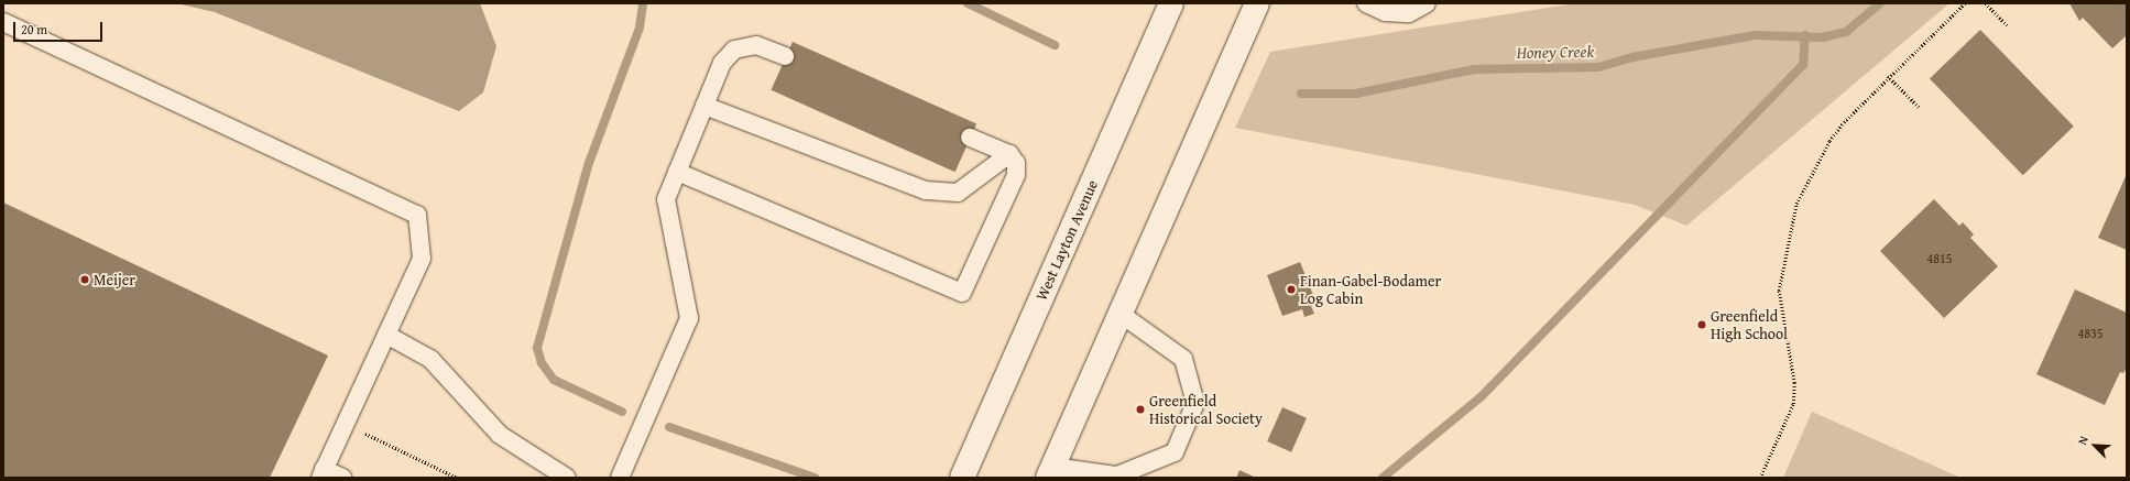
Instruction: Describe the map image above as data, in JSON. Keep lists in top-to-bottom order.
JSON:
{
  "streets": {
    "main road": ["West Layton Avenue"]
  },
  "water": ["Honey Creek"],
  "places": [
    "Meijer",
    "Finan-Gabel-Bodamer Log Cabin",
    "Greenfield High School",
    "Greenfield Historical Society"
  ],
  "house_numbers": ["4815", "4835"],
  "scale_bar": "20 m",
  "north": "top left"
}
